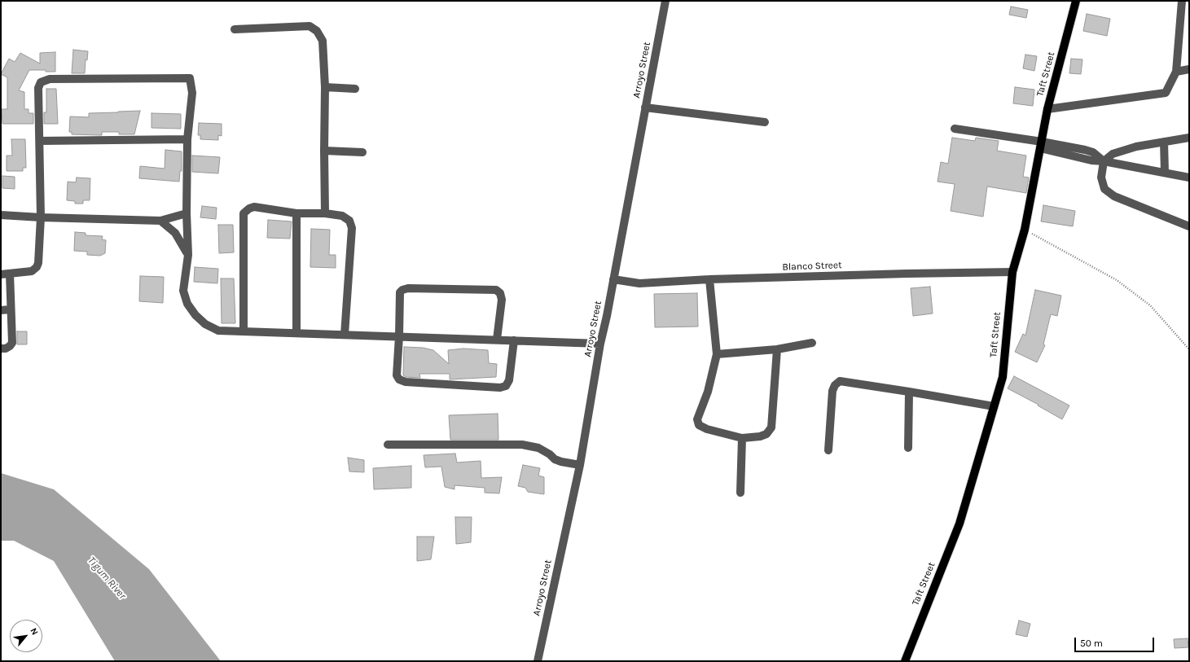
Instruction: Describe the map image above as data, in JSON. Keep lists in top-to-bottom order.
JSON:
{
  "streets": {
    "main road": ["Taft Street"],
    "street": ["Arroyo Street", "Blanco Street"]
  },
  "crossings": [
    ["Arroyo Street", "Blanco Street"],
    ["Taft Street", "Blanco Street"]
  ],
  "water": ["Tigum River"],
  "scale_bar": "50 m",
  "north": "top right"
}
